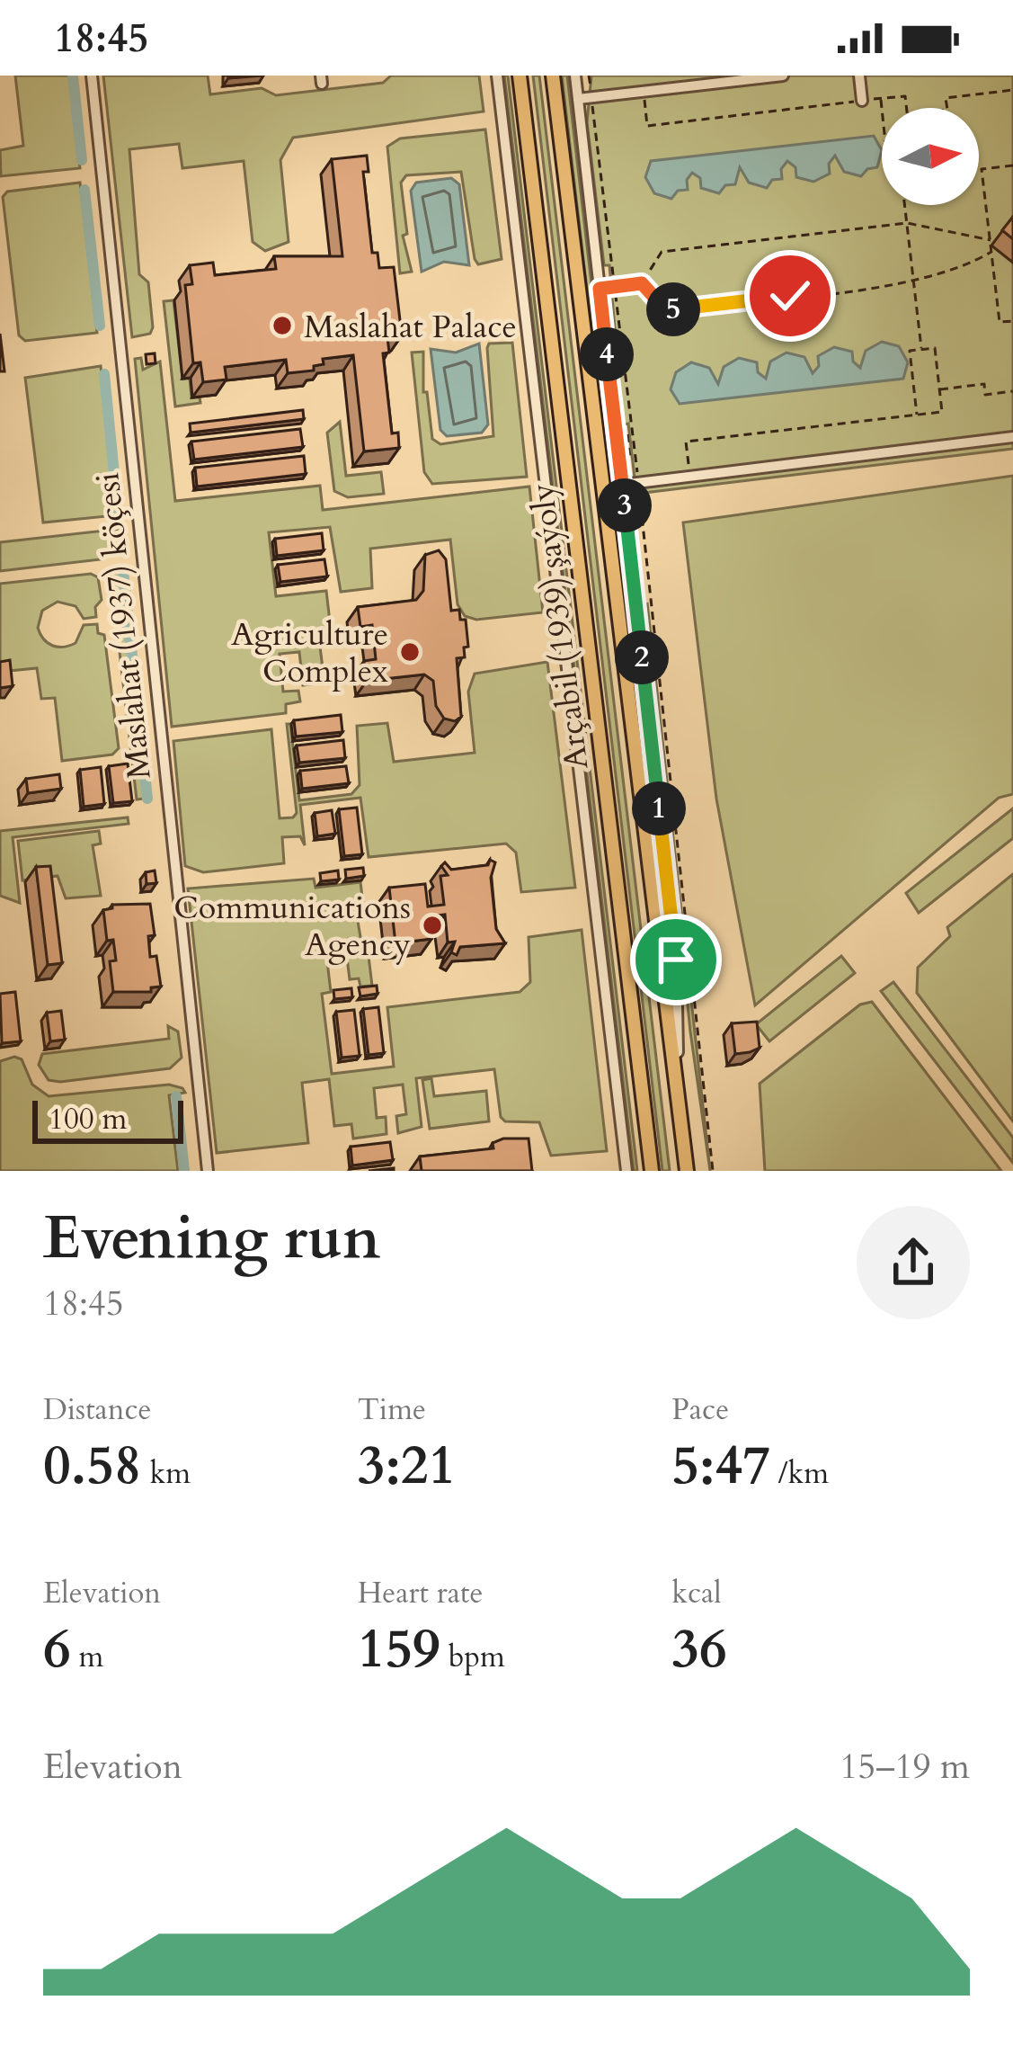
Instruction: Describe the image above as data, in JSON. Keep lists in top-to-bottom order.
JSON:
{
  "streets": {
    "main road": ["Arçabil (1939) şaýoly"],
    "street": ["Maslahat (1937) köçesi"]
  },
  "places": ["Maslahat Palace", "Agriculture Complex", "Communications Agency"],
  "scale_bar": "100 m",
  "north": "right",
  "page": {
    "status": "18:45",
    "pins": [
      "5",
      "4",
      "3",
      "2",
      "1"
    ],
    "scale": "100 m",
    "heading": ["Evening run", "18:45"],
    "stats": [
      ["Distance", "0.58 km"],
      ["Time", "3:21"],
      ["Pace", "5:47 /km"],
      ["Elevation", "6 m"],
      ["Heart rate", "159 bpm"],
      ["kcal", "36"]
    ],
    "chart": ["Elevation", "15–19 m"]
  }
}
